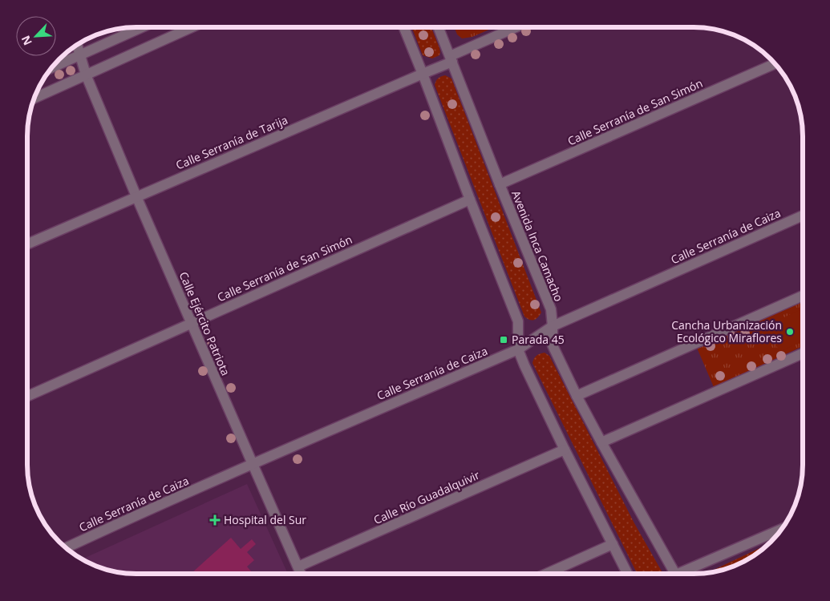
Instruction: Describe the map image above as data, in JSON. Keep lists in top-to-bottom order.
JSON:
{
  "streets": {
    "street": [
      "Calle Serranía de San Simón",
      "Calle Serranía de Tarija",
      "Calle Serranía de Caiza",
      "Avenida Inca Camacho",
      "Calle Ejército Patriota",
      "Calle Río Guadalquivir"
    ]
  },
  "crossings": [
    ["Calle Serranía de San Simón", "Avenida Inca Camacho"],
    ["Calle Serranía de San Simón", "Calle Ejército Patriota"],
    ["Calle Serranía de Tarija", "Avenida Inca Camacho"],
    ["Calle Serranía de Tarija", "Calle Ejército Patriota"],
    ["Calle Serranía de Caiza", "Avenida Inca Camacho"],
    ["Calle Serranía de Caiza", "Calle Ejército Patriota"],
    ["Calle Ejército Patriota", "Calle Río Guadalquivir"]
  ],
  "places": {
    "other": ["Cancha Urbanización Ecológico Miraflores"],
    "transit": ["Parada 45"],
    "health": ["Hospital del Sur"]
  },
  "north": "bottom left"
}
